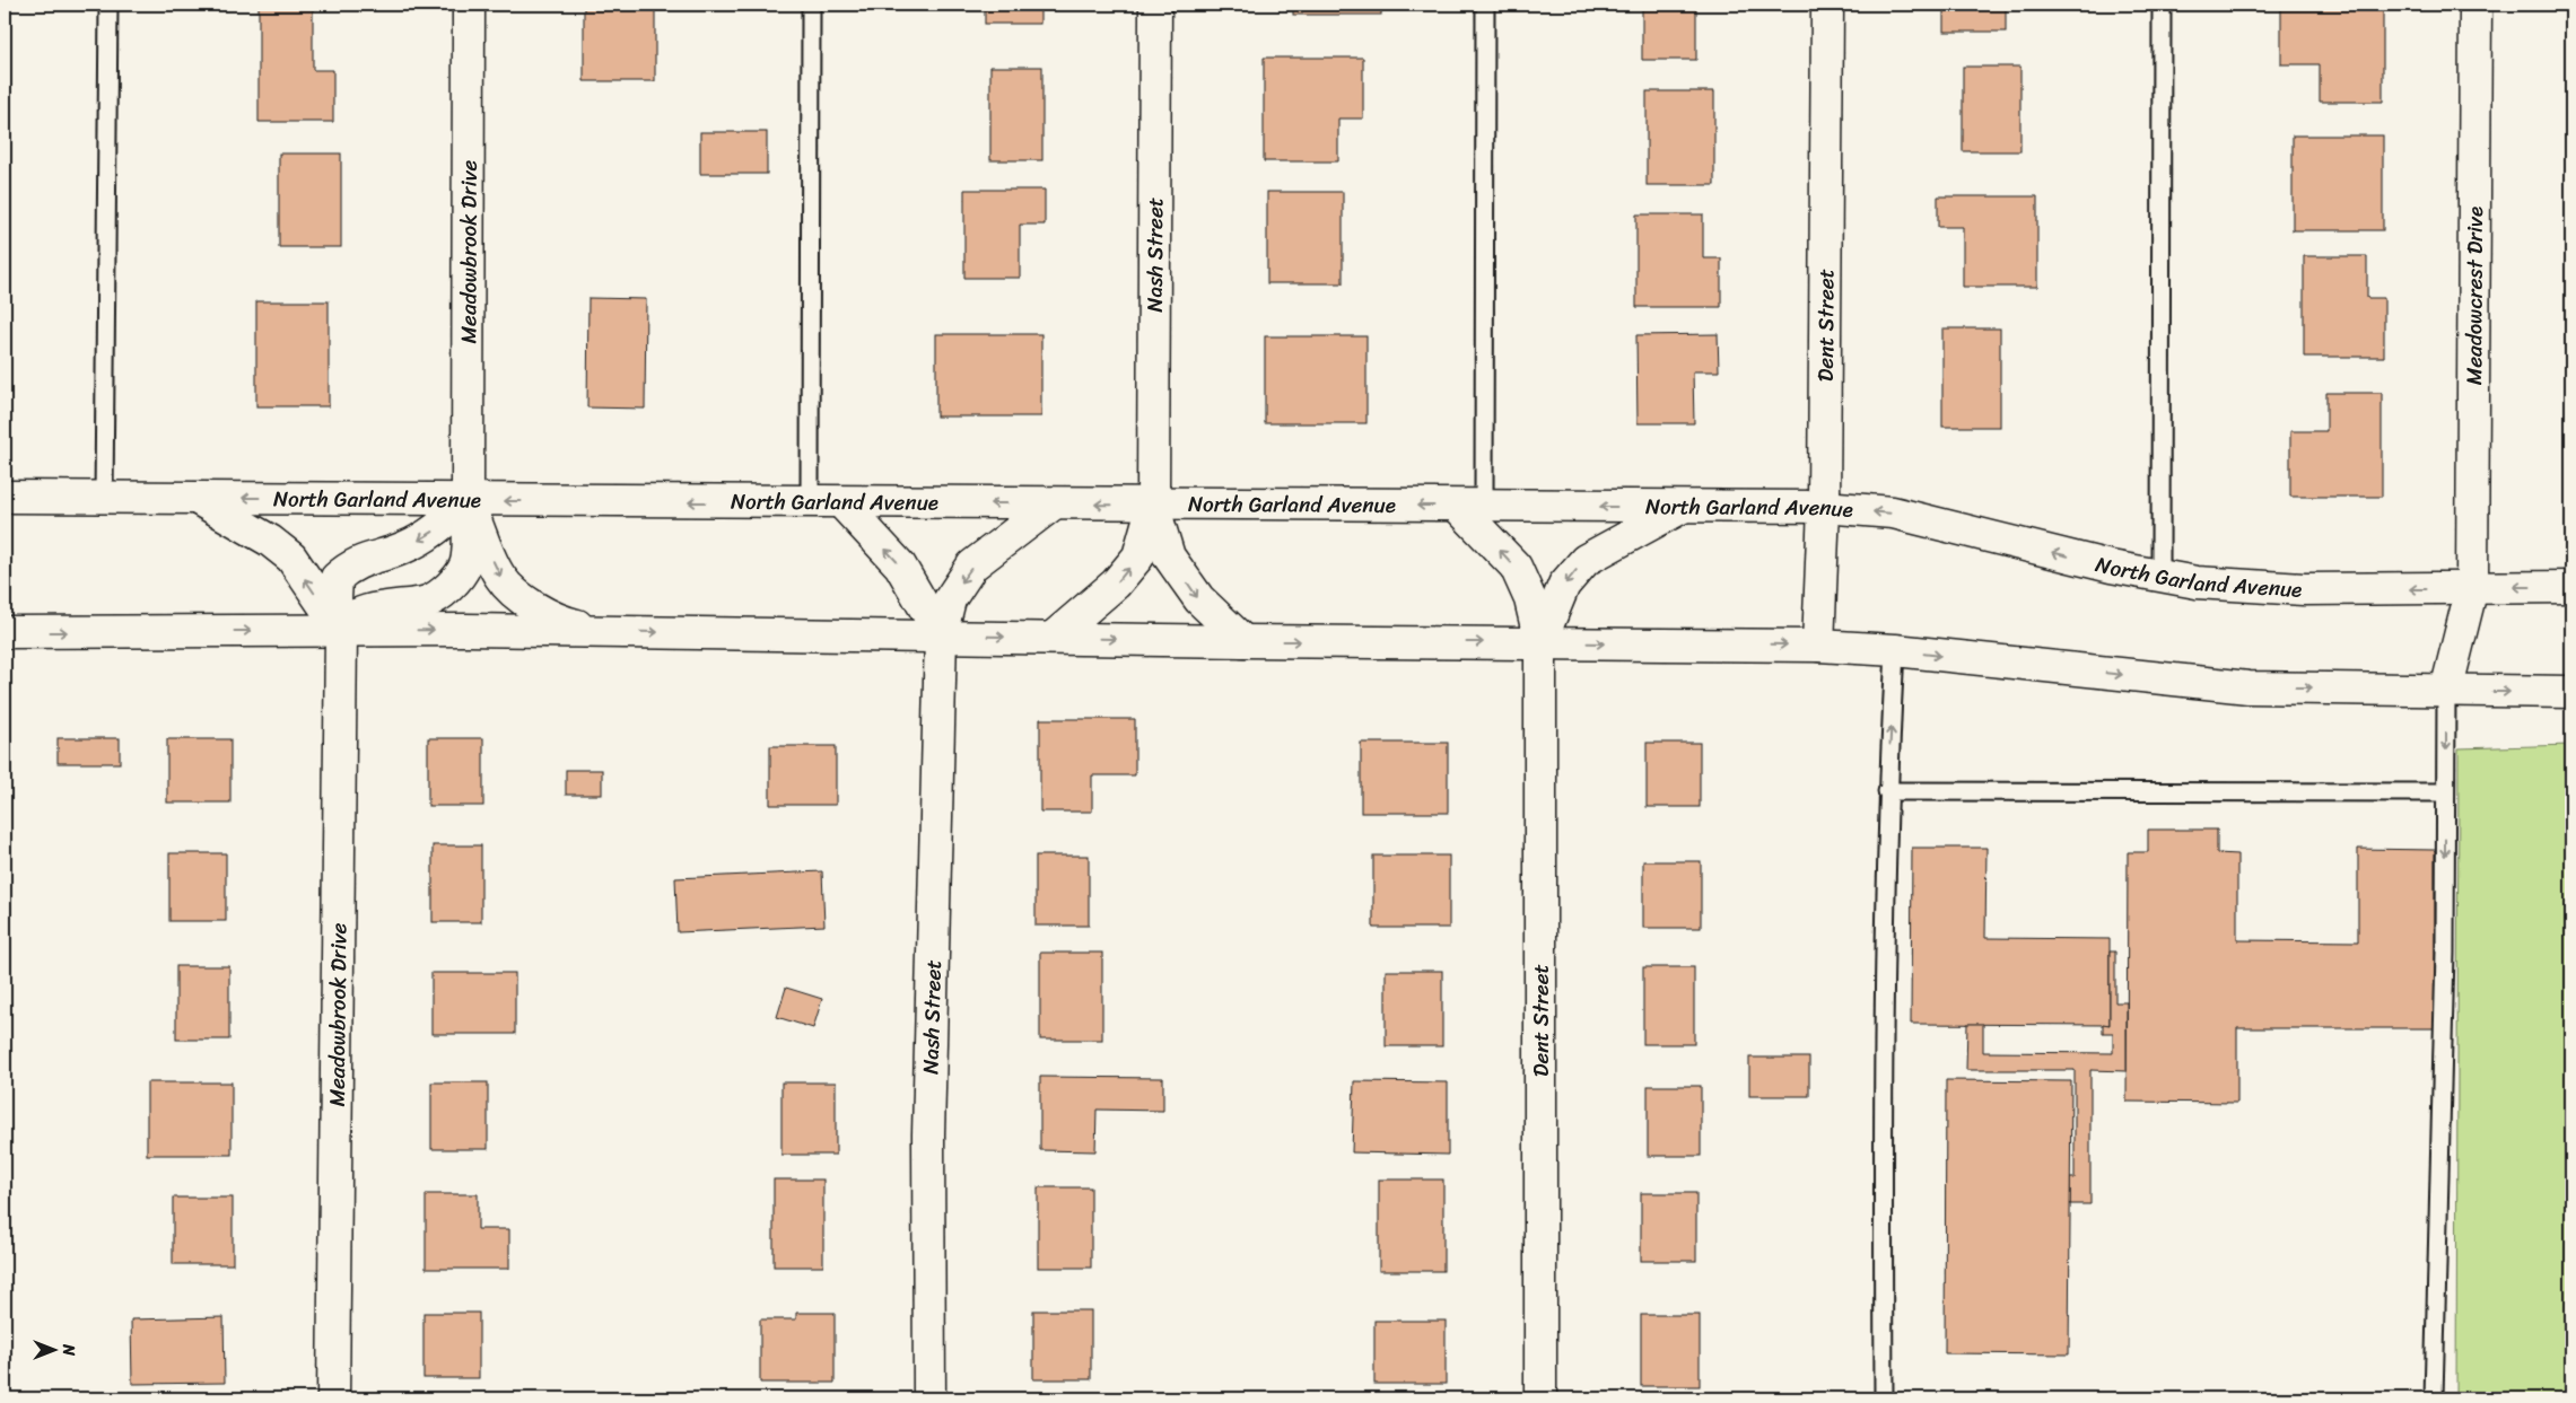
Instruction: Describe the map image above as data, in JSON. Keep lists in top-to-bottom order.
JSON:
{
  "streets": {
    "main road": [
      "Meadowbrook Drive",
      "Nash Street",
      "Meadowcrest Drive",
      "Dent Street",
      "North Garland Avenue"
    ]
  },
  "crossings": [
    ["Meadowbrook Drive", "North Garland Avenue"],
    ["Nash Street", "North Garland Avenue"],
    ["Meadowcrest Drive", "North Garland Avenue"],
    ["Dent Street", "North Garland Avenue"]
  ],
  "north": "right"
}
